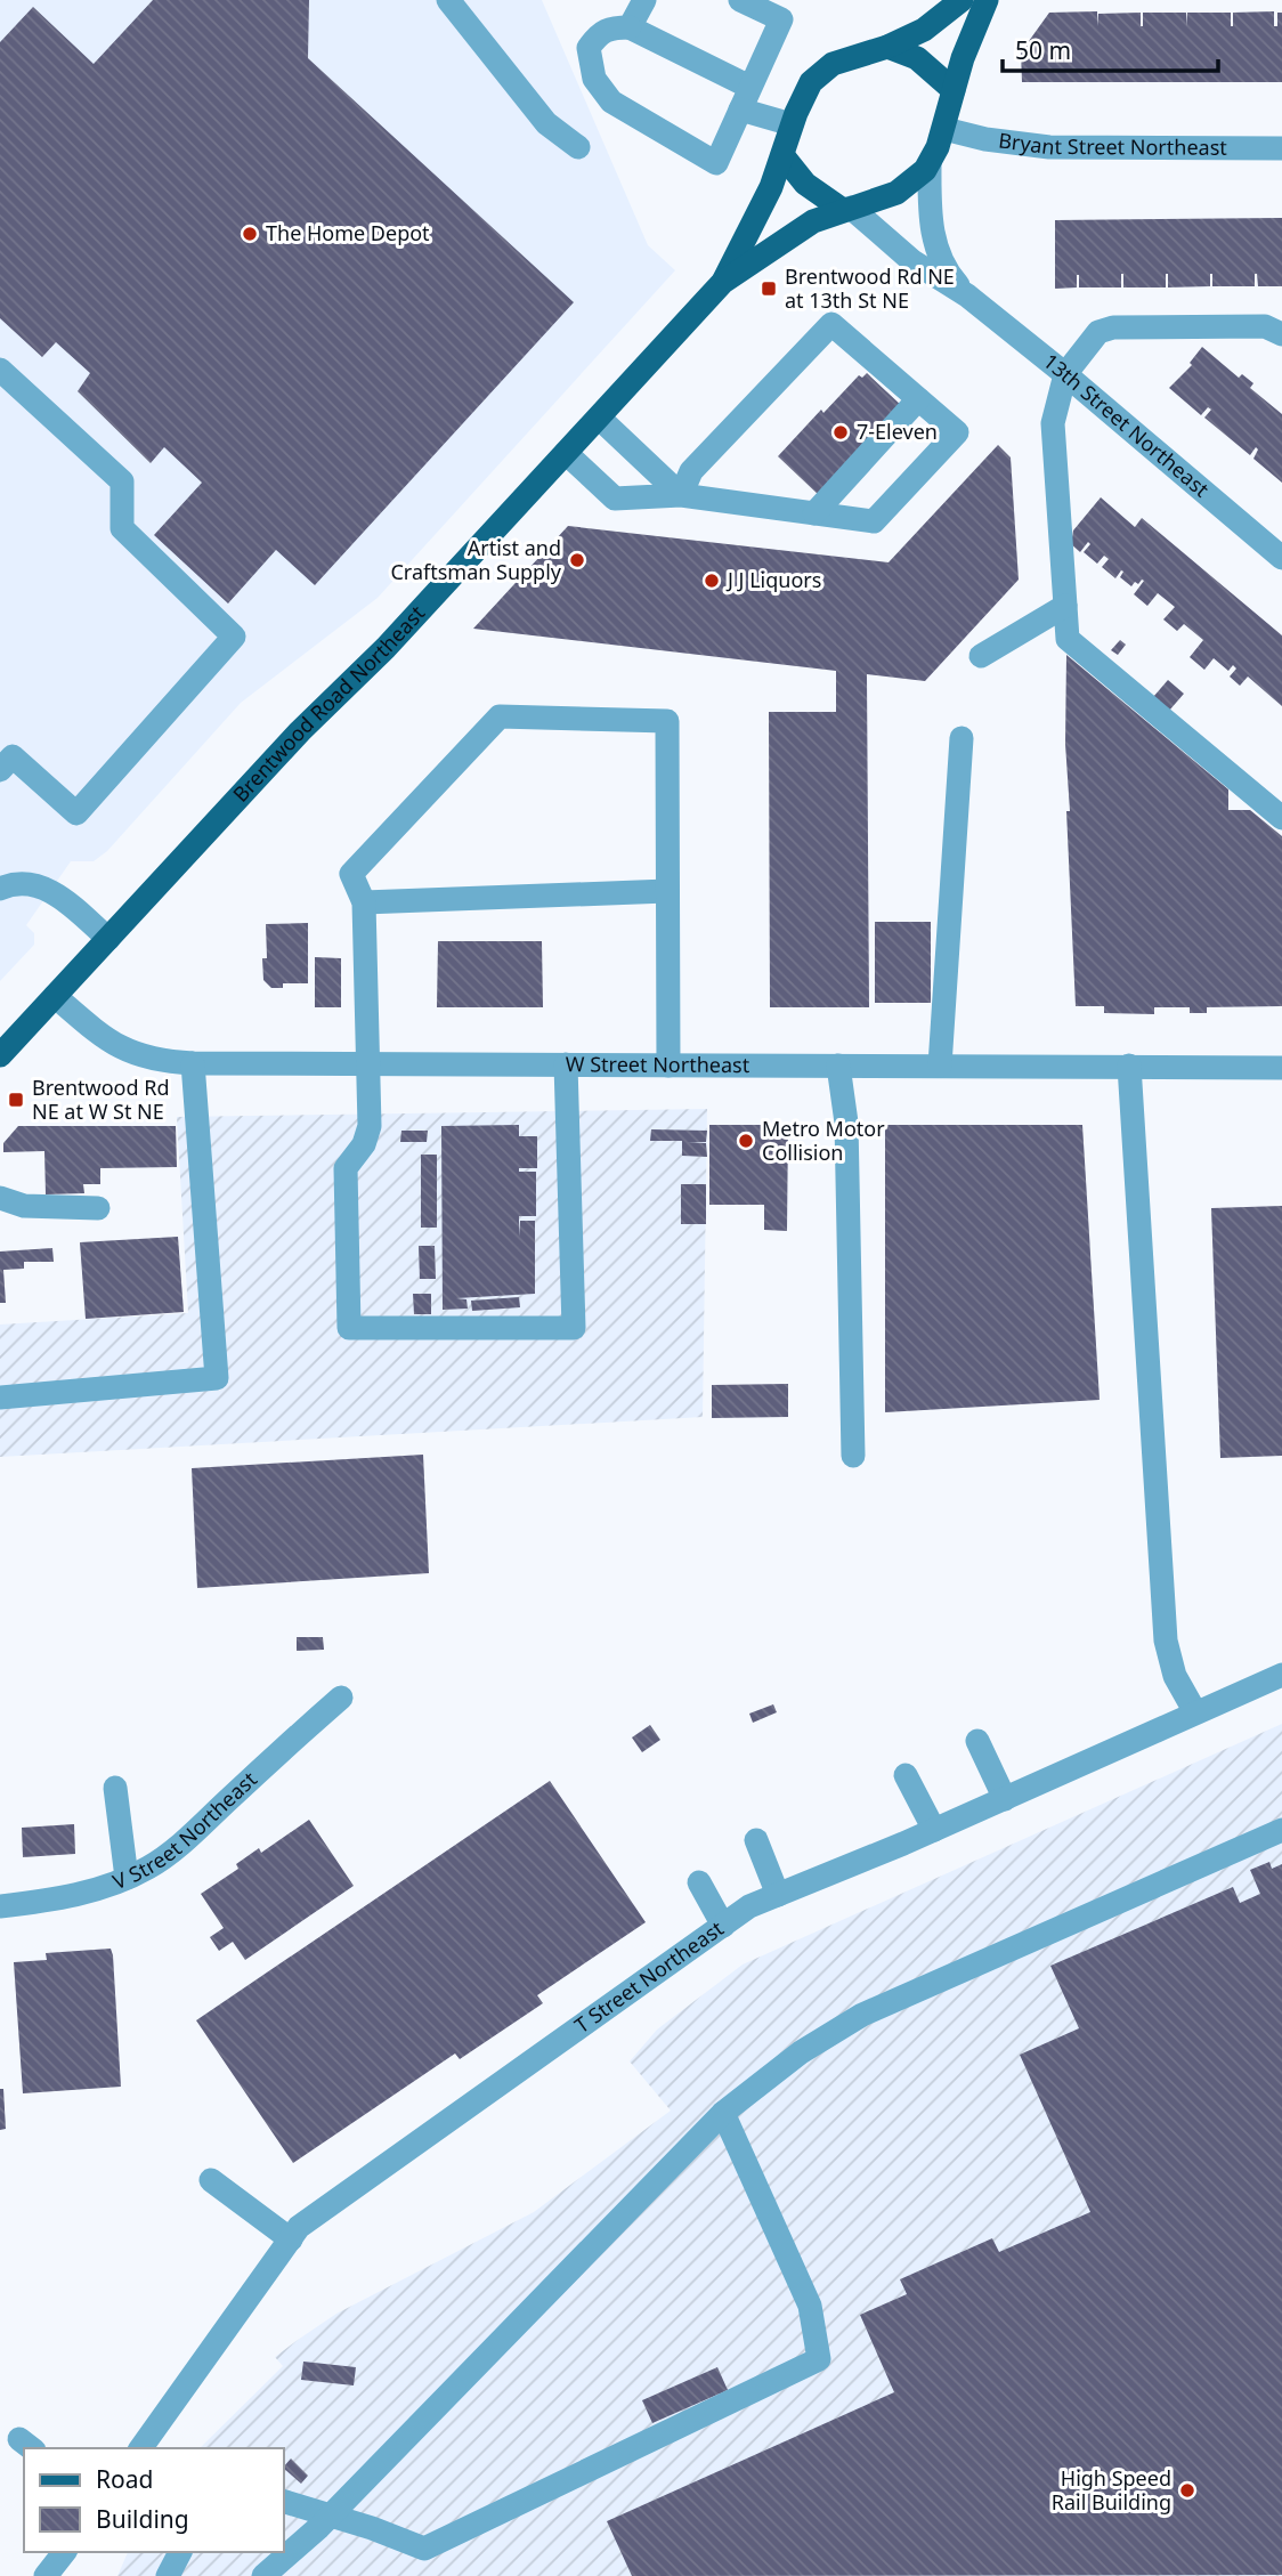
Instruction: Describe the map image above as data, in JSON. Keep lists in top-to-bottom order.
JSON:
{
  "streets": {
    "main road": ["Brentwood Road Northeast"],
    "street": [
      "Bryant Street Northeast",
      "13th Street Northeast",
      "W Street Northeast",
      "V Street Northeast",
      "T Street Northeast"
    ]
  },
  "crossings": [
    ["Bryant Street Northeast", "13th Street Northeast"],
    ["Bryant Street Northeast", "Brentwood Road Northeast"],
    ["13th Street Northeast", "Brentwood Road Northeast"],
    ["Brentwood Road Northeast", "W Street Northeast"]
  ],
  "places": {
    "other": [
      "The Home Depot",
      "7-Eleven",
      "Artist and Craftsman Supply",
      "J J Liquors",
      "Metro Motor Collision",
      "High Speed Rail Building"
    ],
    "transit": ["Brentwood Rd NE at 13th St NE", "Brentwood Rd NE at W St NE"]
  },
  "legend": ["Road", "Building"],
  "scale_bar": "50 m"
}
